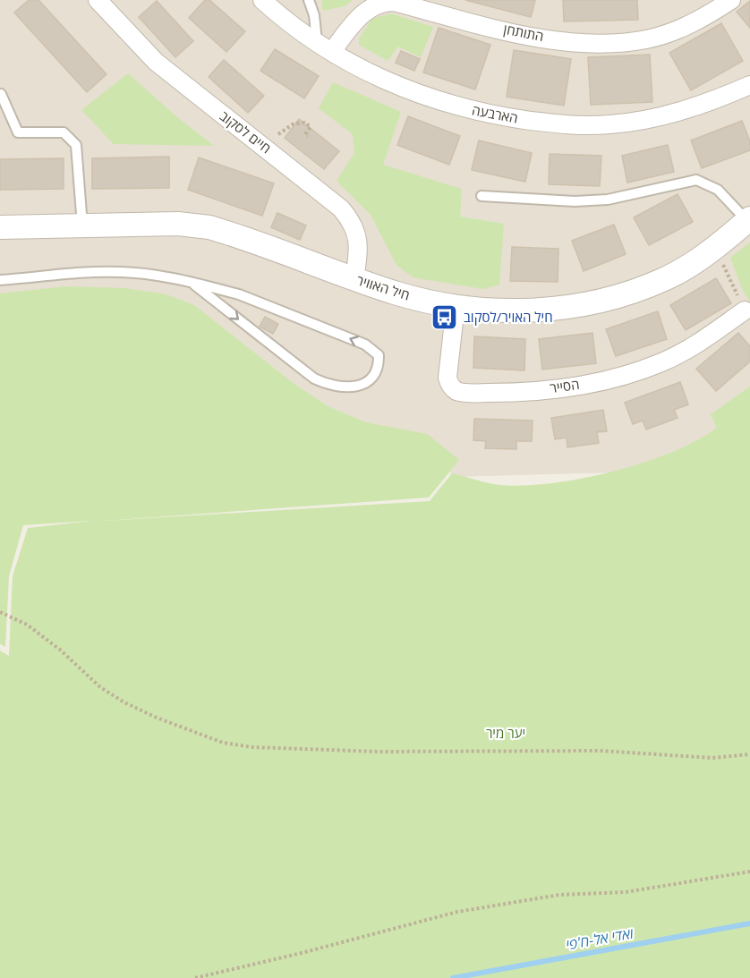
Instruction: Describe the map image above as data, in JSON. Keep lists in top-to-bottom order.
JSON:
{
  "streets": {
    "street": [
      "התותחן",
      "הארבעה",
      "חיים לסקוב",
      "חיל האוויר",
      "הסייר"
    ]
  },
  "crossings": [
    ["התותחן", "הארבעה"],
    ["חיים לסקוב", "חיל האוויר"],
    ["חיל האוויר", "הסייר"]
  ],
  "water": ["ואדי אל-ח'פי"],
  "parks": ["יער מיר"],
  "places": {
    "bus stop": ["חיל האויר/לסקוב"]
  }
}
